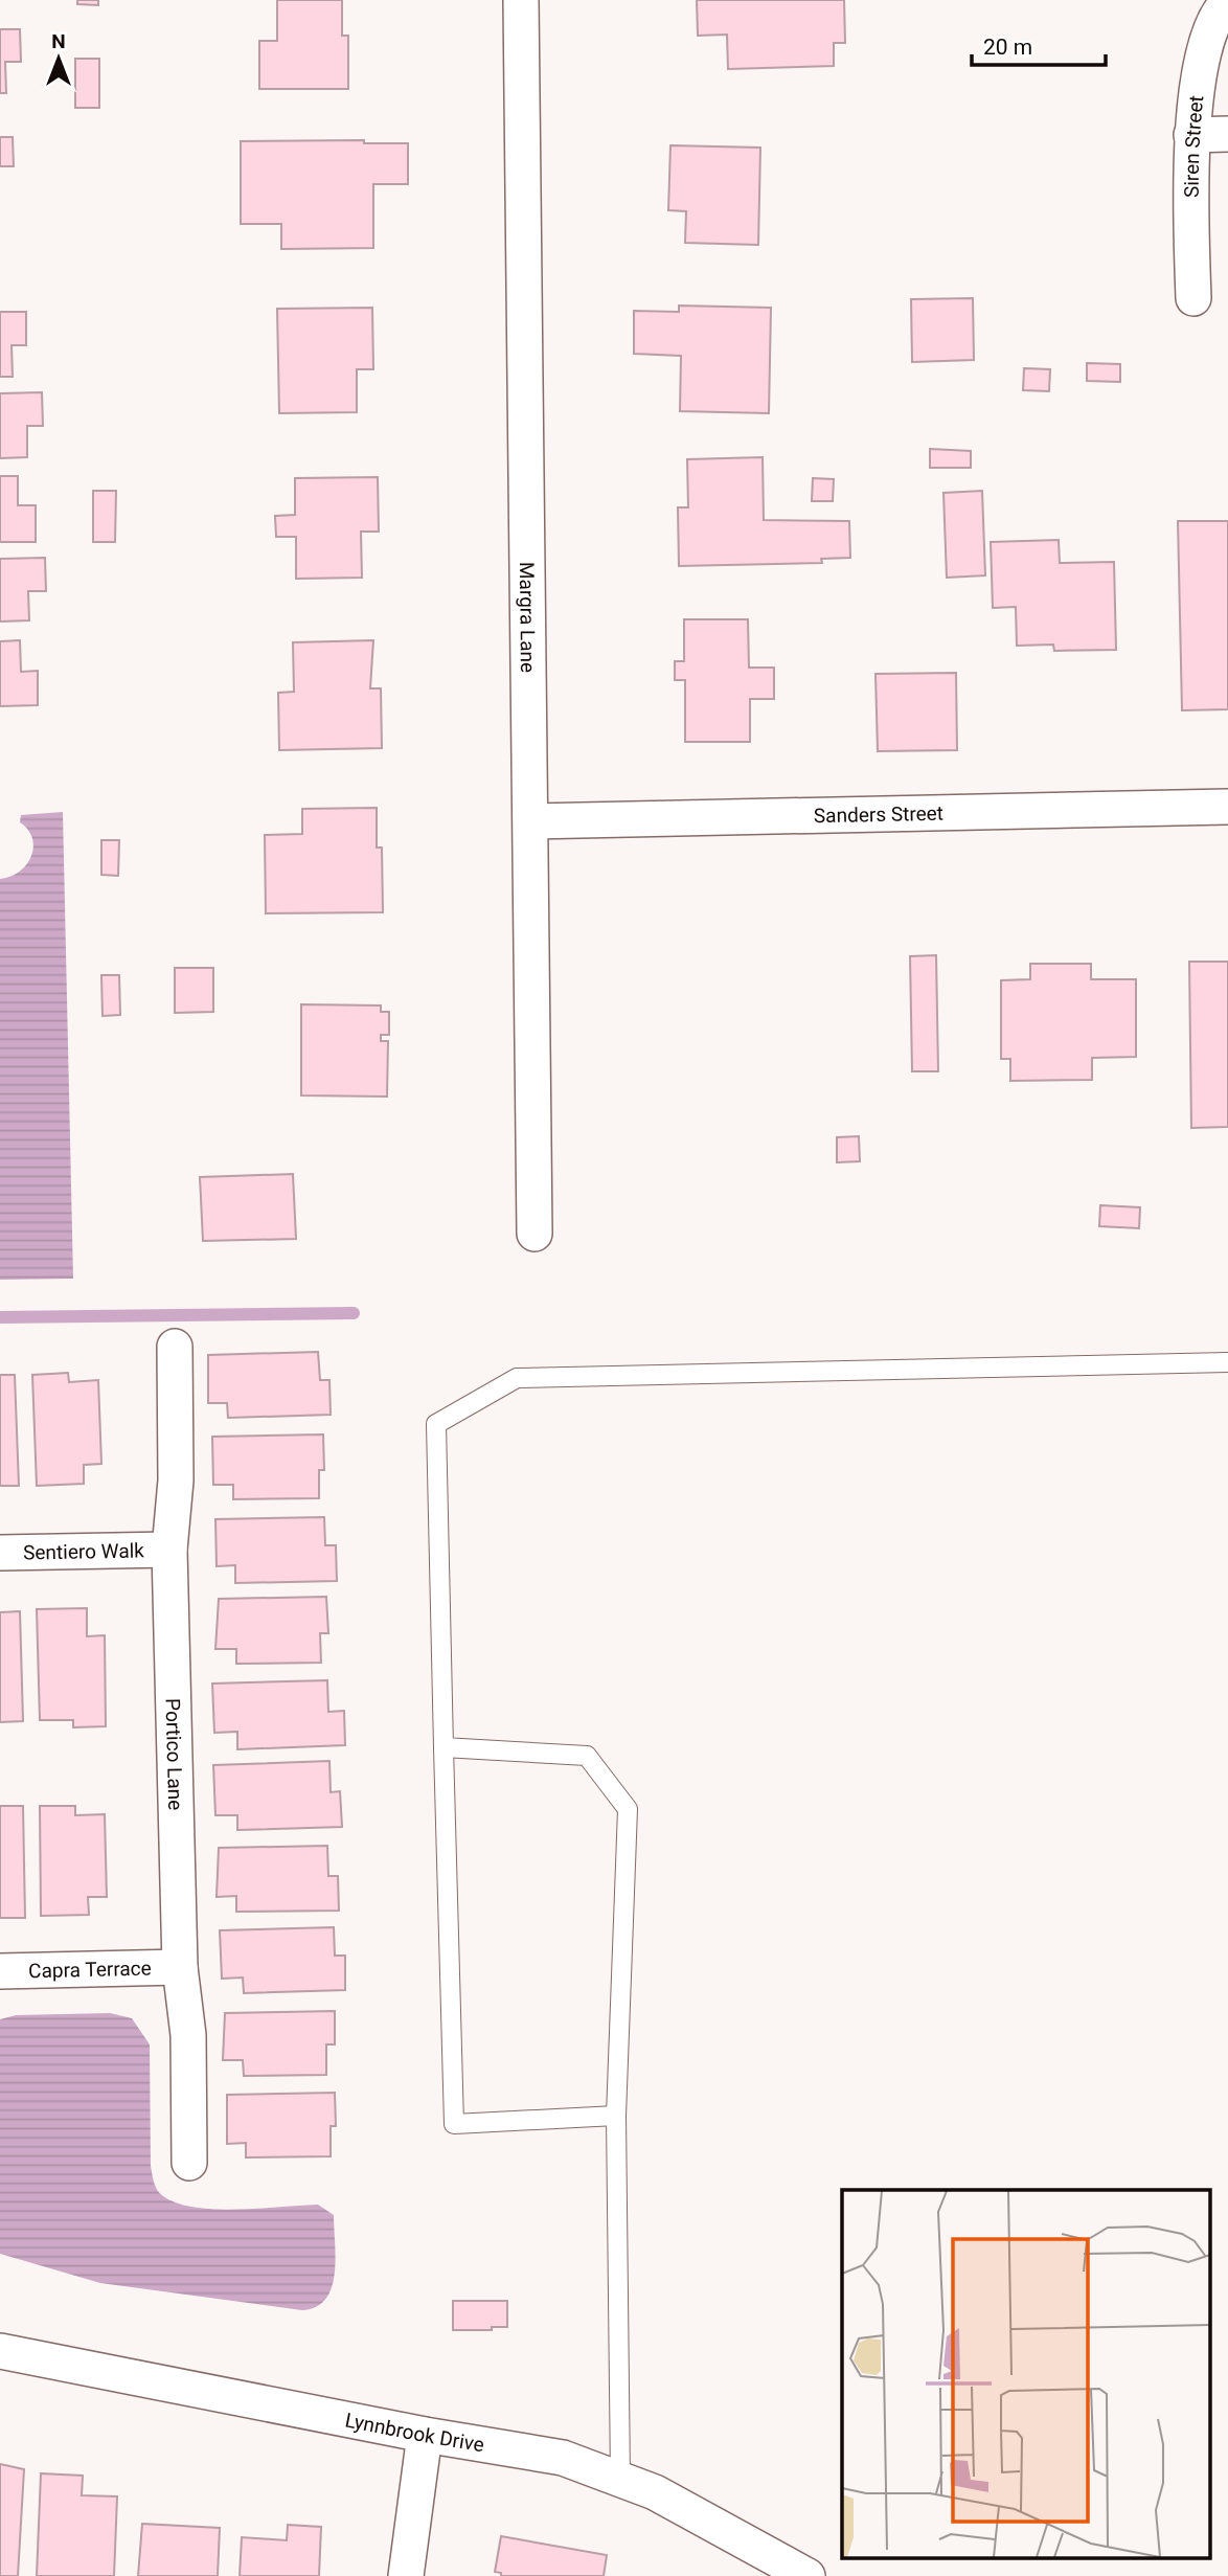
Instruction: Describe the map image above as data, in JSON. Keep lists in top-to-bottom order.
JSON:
{
  "streets": {
    "street": [
      "Siren Street",
      "Margra Lane",
      "Sanders Street",
      "Sentiero Walk",
      "Portico Lane",
      "Capra Terrace",
      "Lynnbrook Drive"
    ]
  },
  "crossings": [
    ["Margra Lane", "Sanders Street"],
    ["Sentiero Walk", "Portico Lane"],
    ["Portico Lane", "Capra Terrace"]
  ],
  "scale_bar": "20 m",
  "north": "top"
}
